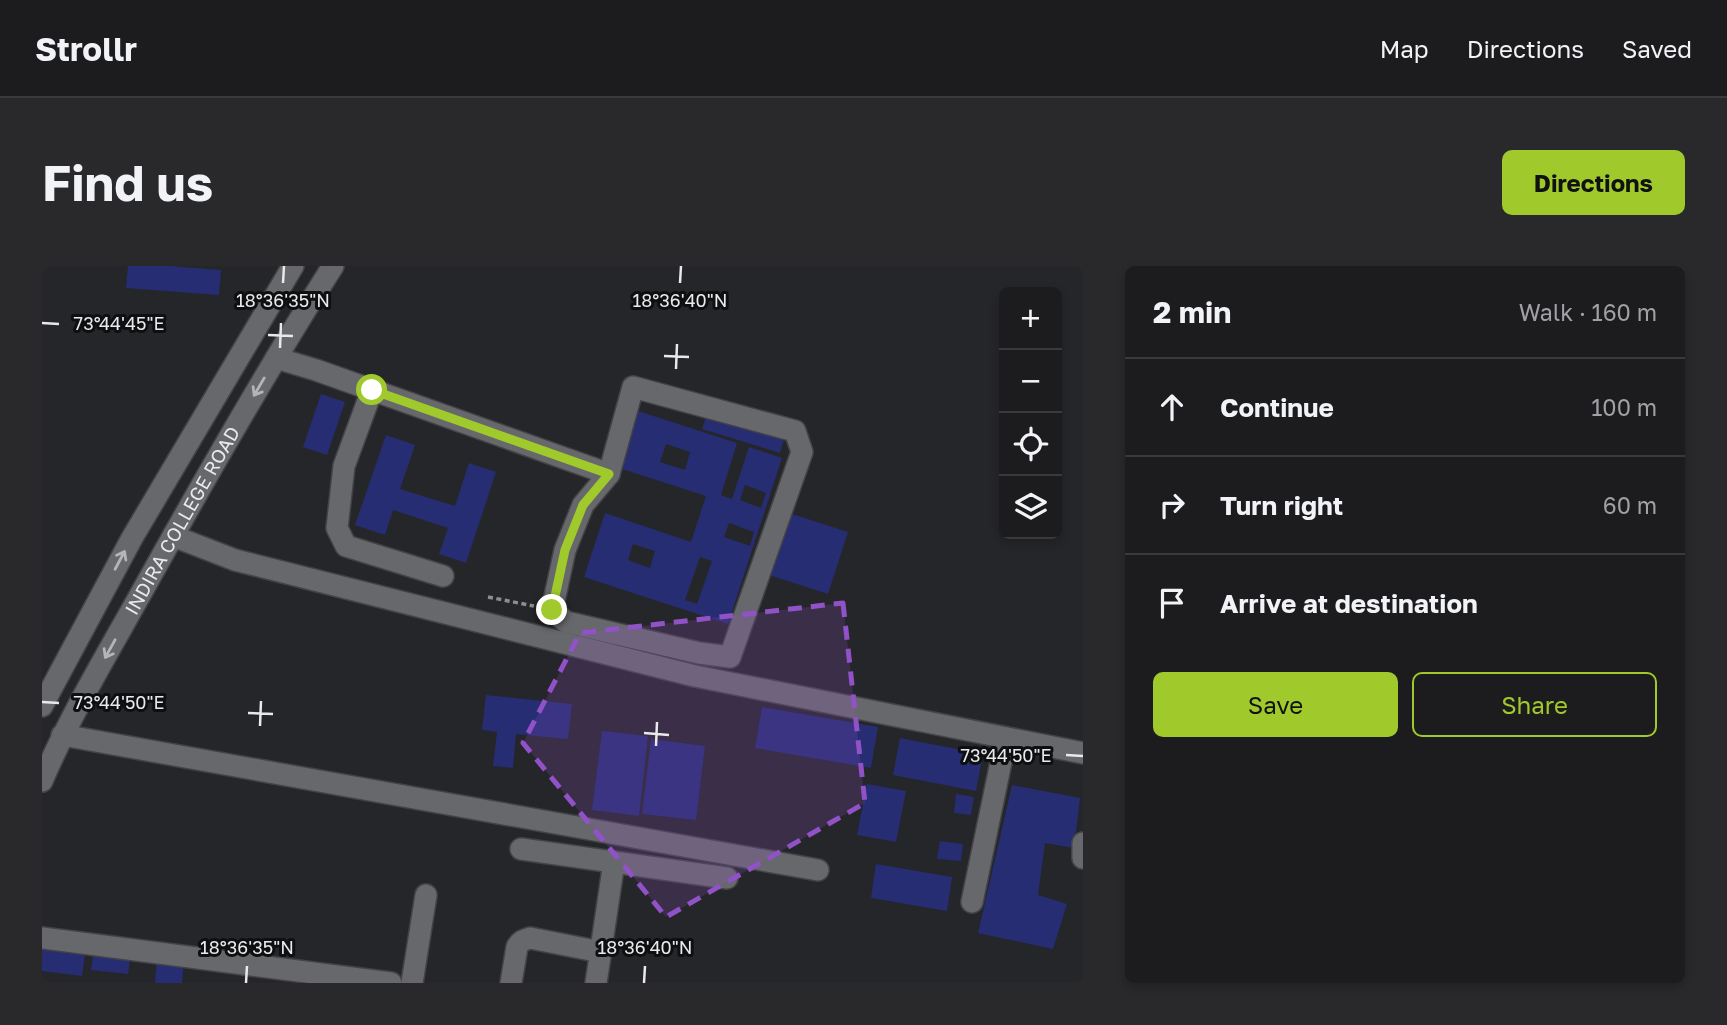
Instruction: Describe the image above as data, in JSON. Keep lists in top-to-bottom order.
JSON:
{
  "streets": {
    "street": ["INDIRA COLLEGE ROAD"]
  },
  "page": {
    "header": "Strollr",
    "nav": ["Map", "Directions", "Saved"],
    "buttons": [
      "Directions",
      ["Save", "Share"]
    ],
    "title": "Find us",
    "heading": ["2 min", "Walk · 160 m"],
    "map_buttons": ["+", "−"],
    "list": [
      ["Continue", "100 m"],
      ["Turn right", "60 m"],
      "Arrive at destination"
    ]
  },
  "coordinates": [
    "18°36'35\"N",
    "18°36'40\"N",
    "73°44'45\"E",
    "73°44'50\"E"
  ]
}
